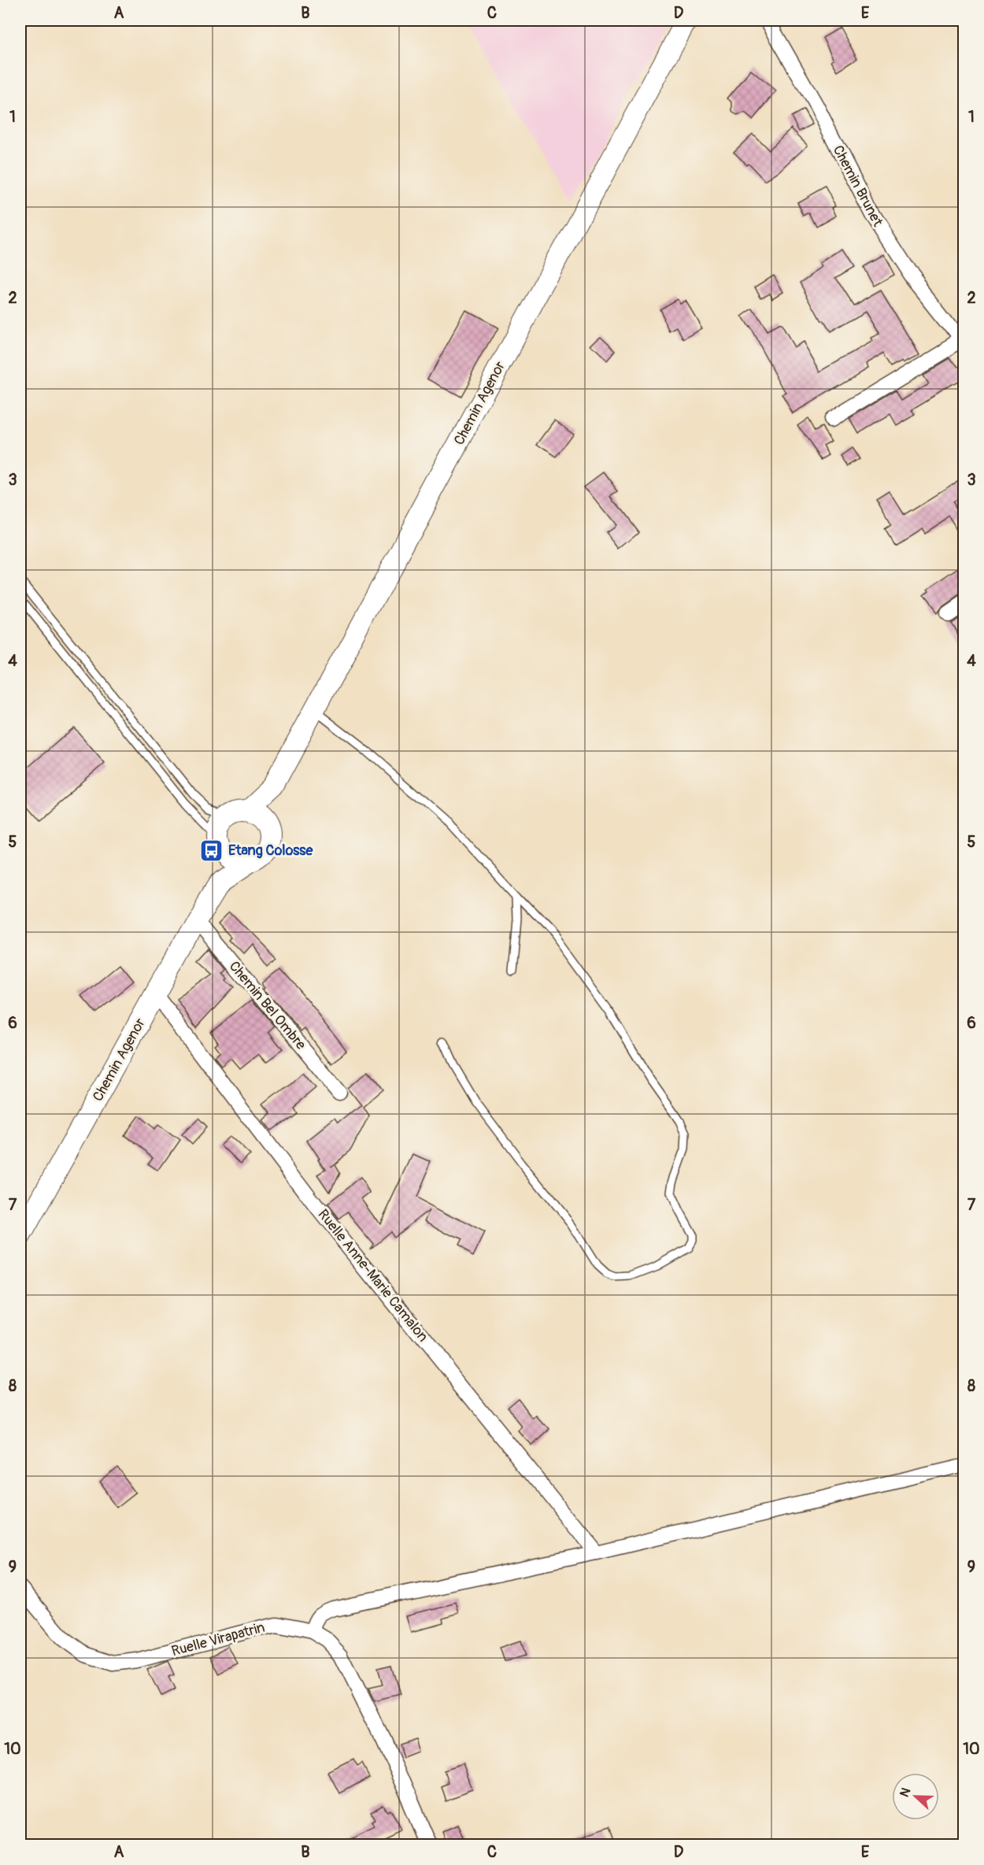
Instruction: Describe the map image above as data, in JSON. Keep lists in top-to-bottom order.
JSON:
{
  "streets": {
    "main road": ["Chemin Agenor"],
    "street": [
      "Chemin Brunet",
      "Chemin Bel Ombre",
      "Ruelle Anne-Marie Camalon",
      "Ruelle Virapatrin"
    ]
  },
  "crossings": [
    ["Chemin Agenor", "Chemin Bel Ombre"],
    ["Chemin Agenor", "Ruelle Anne-Marie Camalon"]
  ],
  "places": {
    "bus stop": ["Etang Colosse"]
  },
  "north": "left",
  "grid": {
    "columns": [
      "A",
      "B",
      "C",
      "D",
      "E"
    ],
    "rows": [
      "1",
      "2",
      "3",
      "4",
      "5",
      "6",
      "7",
      "8",
      "9",
      "10"
    ]
  }
}
